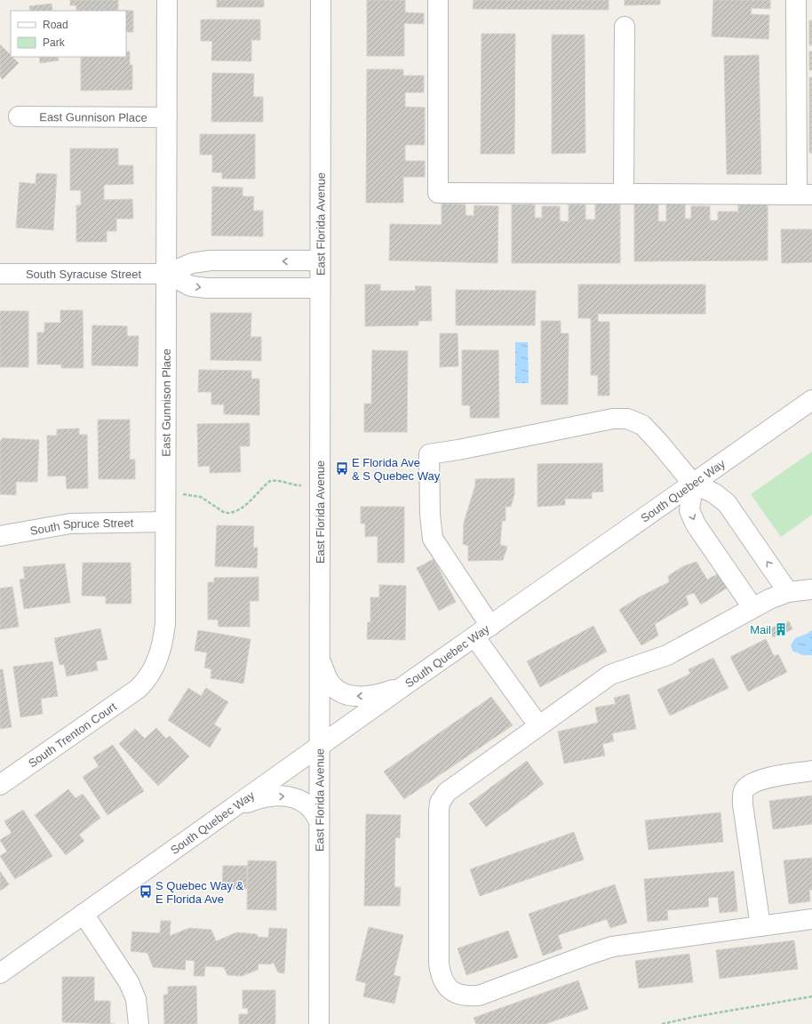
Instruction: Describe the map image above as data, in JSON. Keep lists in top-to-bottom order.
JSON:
{
  "streets": {
    "street": [
      "East Gunnison Place",
      "East Florida Avenue",
      "South Syracuse Street",
      "South Quebec Way",
      "South Spruce Street",
      "South Trenton Court"
    ]
  },
  "crossings": [
    ["East Gunnison Place", "South Syracuse Street"],
    ["East Gunnison Place", "South Spruce Street"],
    ["East Gunnison Place", "South Trenton Court"],
    ["East Florida Avenue", "South Syracuse Street"],
    ["East Florida Avenue", "South Quebec Way"]
  ],
  "places": {
    "bus stop": ["E Florida Ave & S Quebec Way", "S Quebec Way & E Florida Ave"],
    "building": ["Mail"]
  },
  "legend": ["Road", "Park"]
}
